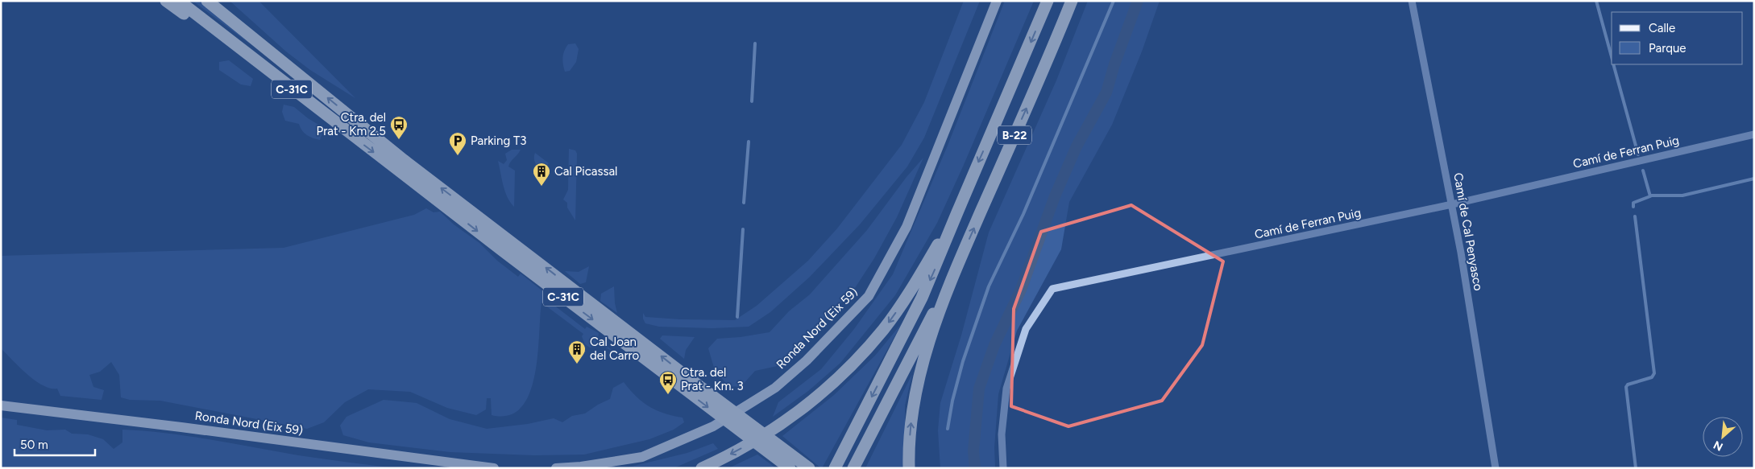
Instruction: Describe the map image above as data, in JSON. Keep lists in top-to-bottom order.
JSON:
{
  "streets": {
    "highway": ["C-31C", "B-22"],
    "main road": ["Ronda Nord (Eix 59)"],
    "street": ["Camí de Ferran Puig", "Camí de Cal Penyasco"]
  },
  "crossings": [
    ["Camí de Ferran Puig", "Camí de Cal Penyasco"]
  ],
  "places": {
    "bus stop": ["Ctra. del Prat - Km 2.5", "Ctra. del Prat - Km. 3"],
    "parking": ["Parking T3"],
    "building": ["Cal Picassal", "Cal Joan del Carro"]
  },
  "legend": ["Calle", "Parque"],
  "scale_bar": "50 m",
  "north": "bottom left"
}
